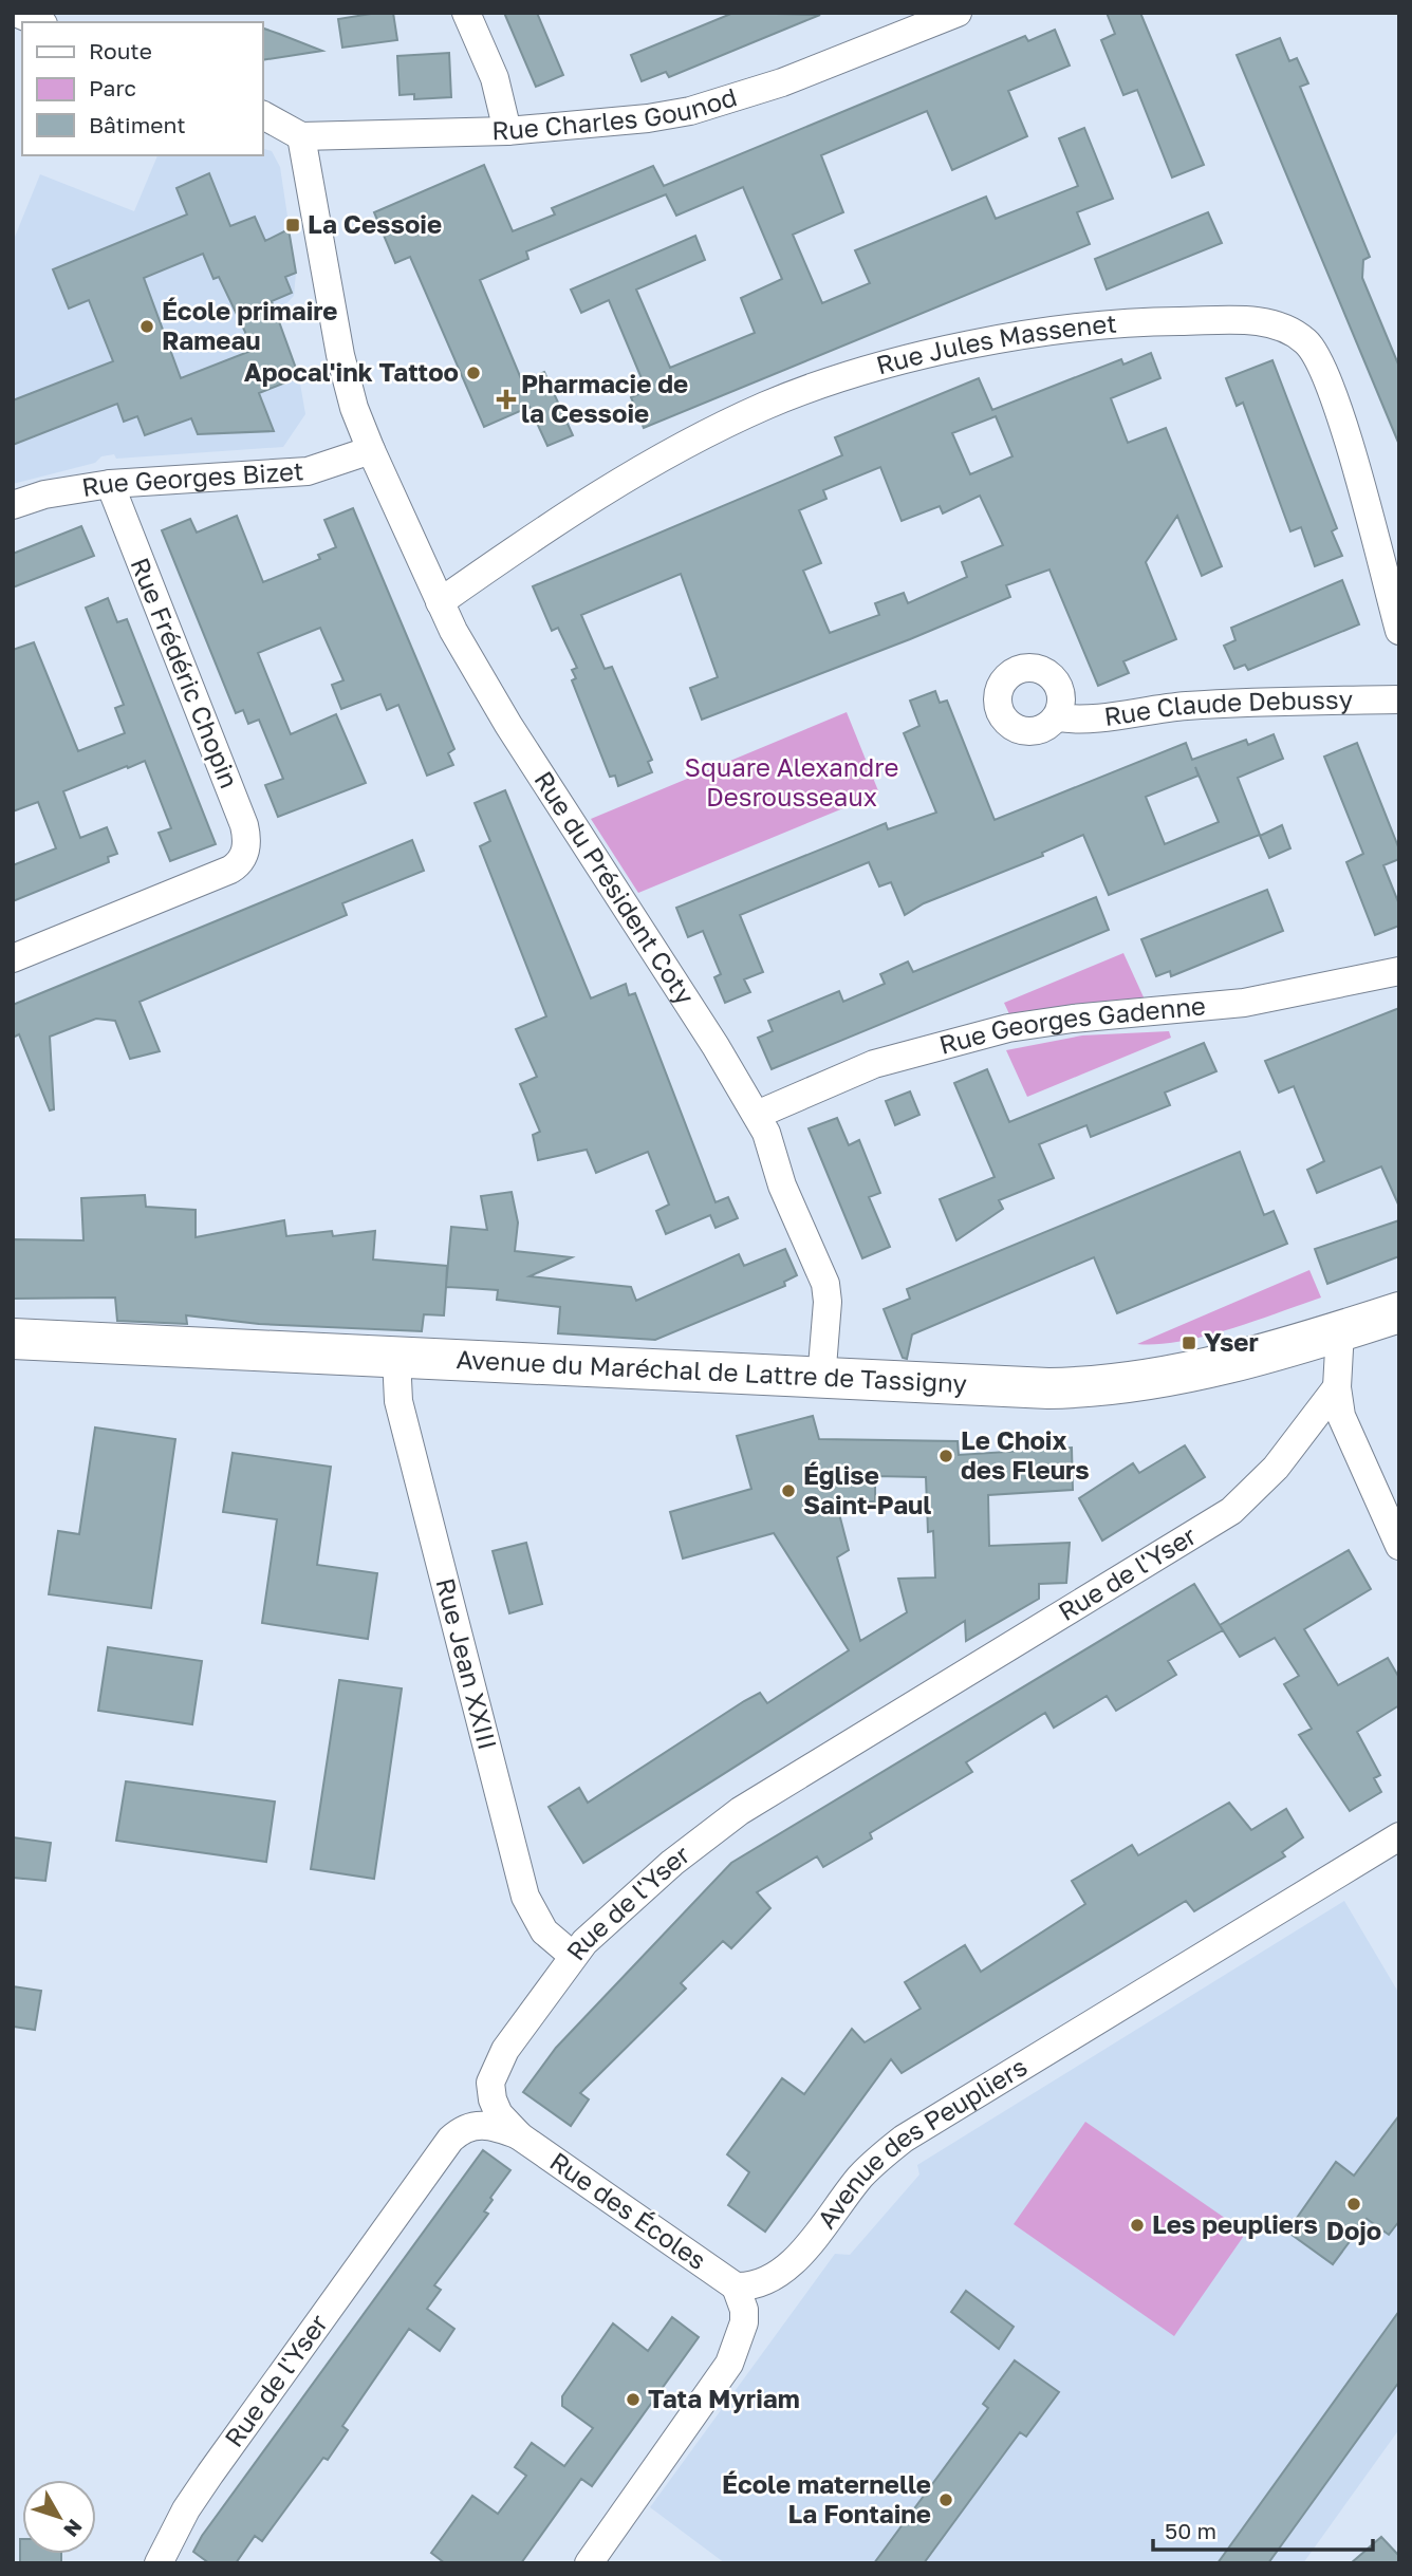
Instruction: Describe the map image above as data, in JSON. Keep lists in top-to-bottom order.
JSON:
{
  "streets": {
    "main road": ["Avenue du Maréchal de Lattre de Tassigny"],
    "street": [
      "Rue Charles Gounod",
      "Rue Jules Massenet",
      "Rue Georges Bizet",
      "Rue Frédéric Chopin",
      "Rue Claude Debussy",
      "Rue du Président Coty",
      "Rue Georges Gadenne",
      "Rue de l'Yser",
      "Rue Jean XXIII",
      "Avenue des Peupliers",
      "Rue des Écoles"
    ]
  },
  "crossings": [
    ["Rue Charles Gounod", "Rue du Président Coty"],
    ["Rue Jules Massenet", "Rue du Président Coty"],
    ["Rue Georges Bizet", "Rue Frédéric Chopin"],
    ["Rue Georges Bizet", "Rue du Président Coty"],
    ["Rue du Président Coty", "Rue Georges Gadenne"],
    ["Rue du Président Coty", "Avenue du Maréchal de Lattre de Tassigny"],
    ["Avenue du Maréchal de Lattre de Tassigny", "Rue Jean XXIII"],
    ["Rue de l'Yser", "Rue Jean XXIII"],
    ["Rue de l'Yser", "Rue des Écoles"],
    ["Avenue des Peupliers", "Rue des Écoles"]
  ],
  "parks": ["Square Alexandre Desrousseaux"],
  "places": {
    "transit": ["La Cessoie", "Yser"],
    "other": [
      "École primaire Rameau",
      "Apocal'ink Tattoo",
      "Le Choix des Fleurs",
      "Église Saint-Paul",
      "Dojo",
      "Les peupliers",
      "Tata Myriam",
      "École maternelle La Fontaine"
    ],
    "health": ["Pharmacie de la Cessoie"]
  },
  "legend": ["Route", "Parc", "Bâtiment"],
  "scale_bar": "50 m",
  "north": "bottom right"
}
